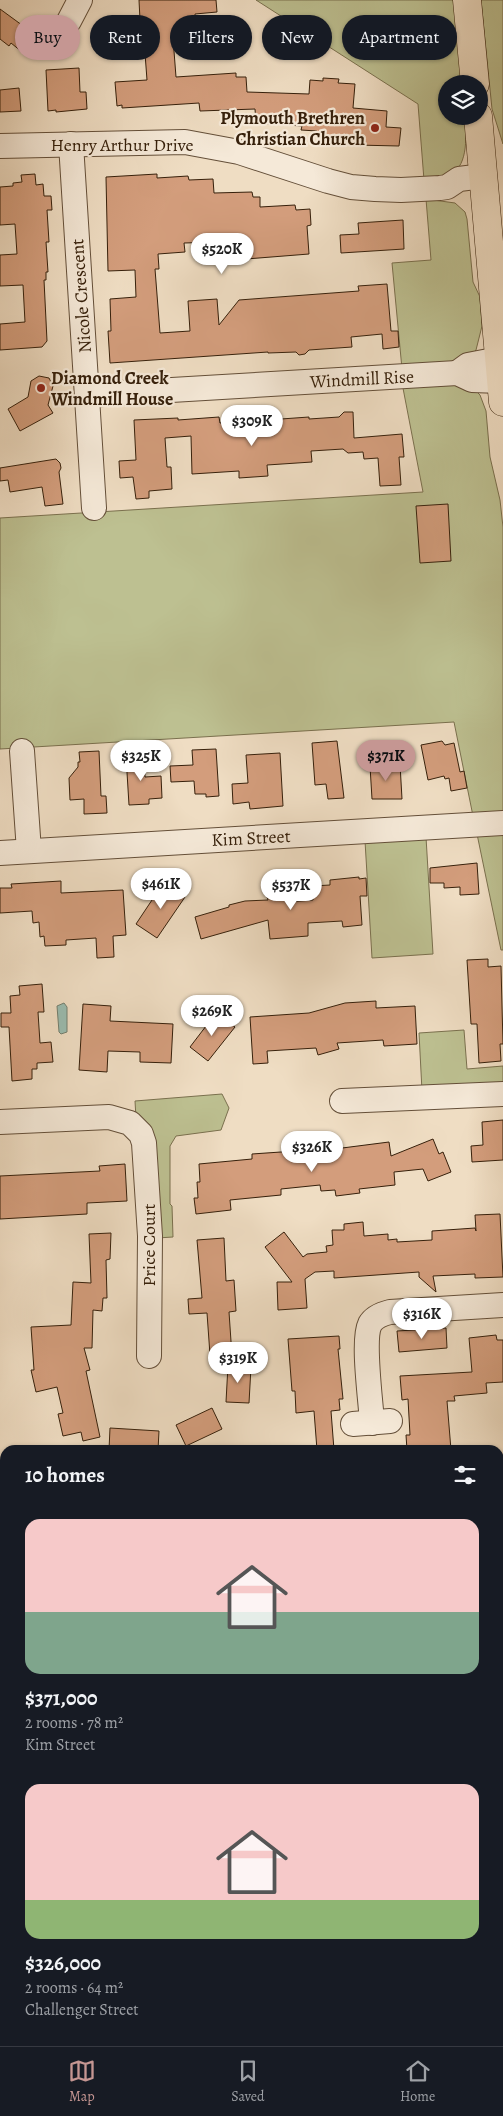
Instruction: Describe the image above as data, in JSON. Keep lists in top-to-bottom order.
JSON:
{
  "streets": {
    "street": [
      "Henry Arthur Drive",
      "Nicole Crescent",
      "Windmill Rise",
      "Kim Street",
      "Price Court"
    ]
  },
  "crossings": [
    ["Henry Arthur Drive", "Nicole Crescent"],
    ["Nicole Crescent", "Windmill Rise"]
  ],
  "places": ["Plymouth Brethren Christian Church", "Diamond Creek Windmill House"],
  "page": {
    "chip": [
      "Buy",
      "Rent",
      "Filters",
      "New",
      "Apartment"
    ],
    "price": [
      "$520K",
      "$309K",
      "$325K",
      "$371K",
      "$461K",
      "$537K",
      "$269K",
      "$326K",
      "$316K",
      "$319K"
    ],
    "heading": "10 homes",
    "list": [
      {
        "name": "$371,000",
        "note": "2 rooms · 78 m² · Kim Street"
      },
      {
        "name": "$326,000",
        "note": "2 rooms · 64 m² · Challenger Street"
      }
    ],
    "tabs": ["Map", "Saved", "Home"]
  }
}
